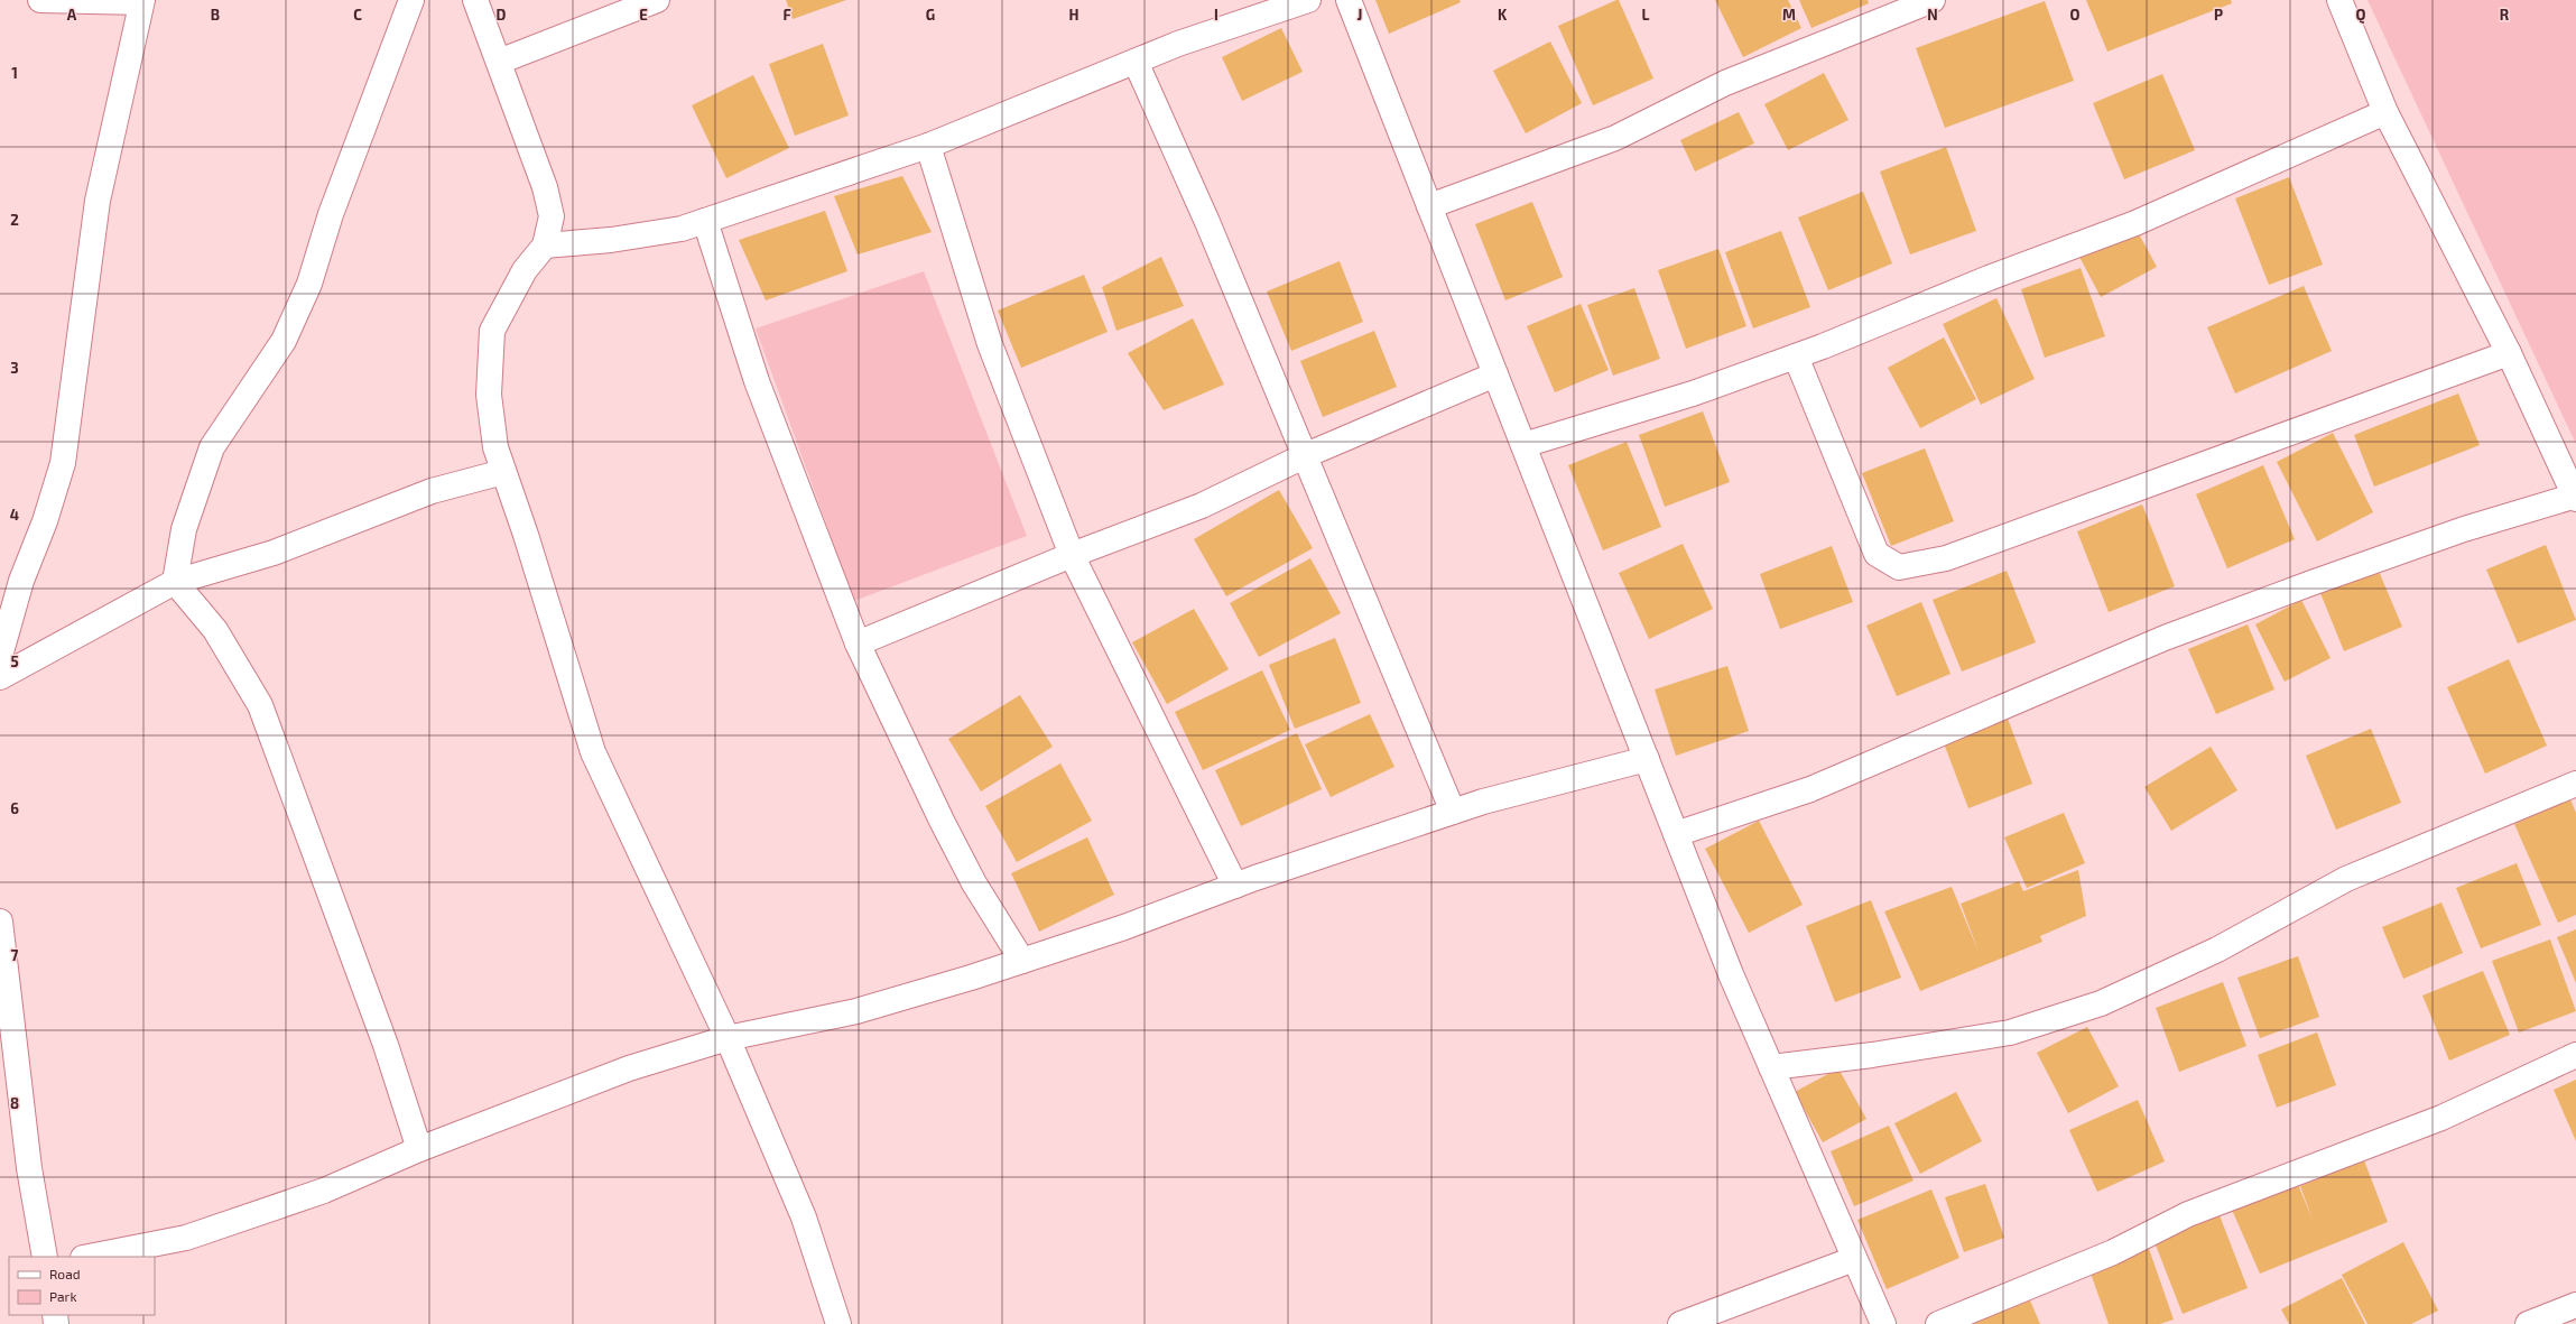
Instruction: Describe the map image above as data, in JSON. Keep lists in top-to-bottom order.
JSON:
{
  "legend": ["Road", "Park"],
  "grid": {
    "columns": [
      "A",
      "B",
      "C",
      "D",
      "E",
      "F",
      "G",
      "H",
      "I",
      "J",
      "K",
      "L",
      "M",
      "N",
      "O",
      "P",
      "Q",
      "R"
    ],
    "rows": [
      "1",
      "2",
      "3",
      "4",
      "5",
      "6",
      "7",
      "8"
    ]
  }
}
